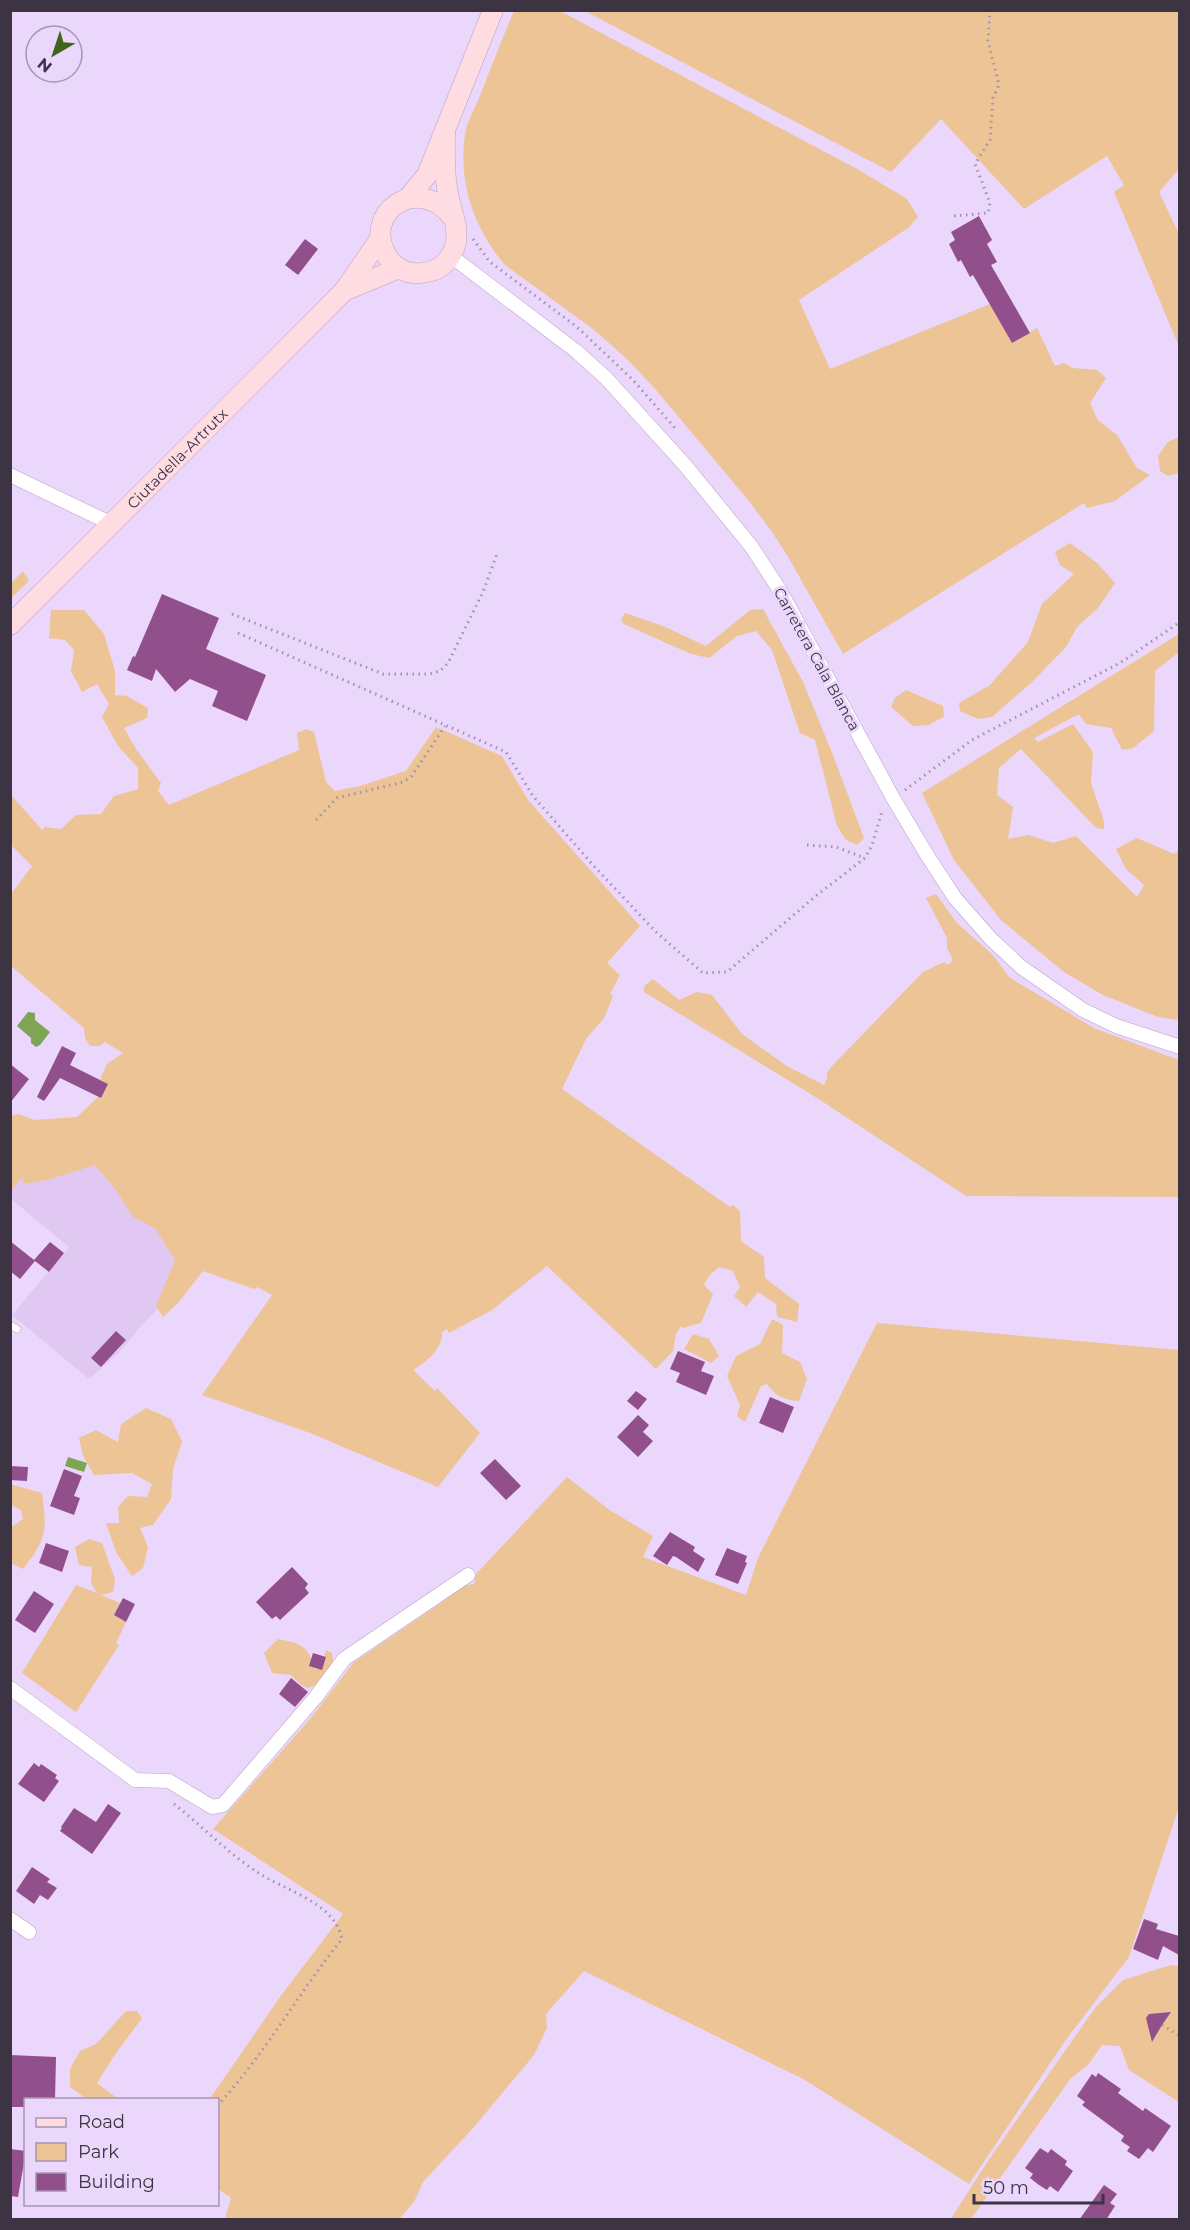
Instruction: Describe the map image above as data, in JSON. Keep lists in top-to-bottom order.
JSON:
{
  "streets": {
    "main road": ["Ciutadella-Artrutx"],
    "street": ["Carretera Cala Blanca"]
  },
  "legend": ["Road", "Park", "Building"],
  "scale_bar": "50 m",
  "north": "bottom left"
}
